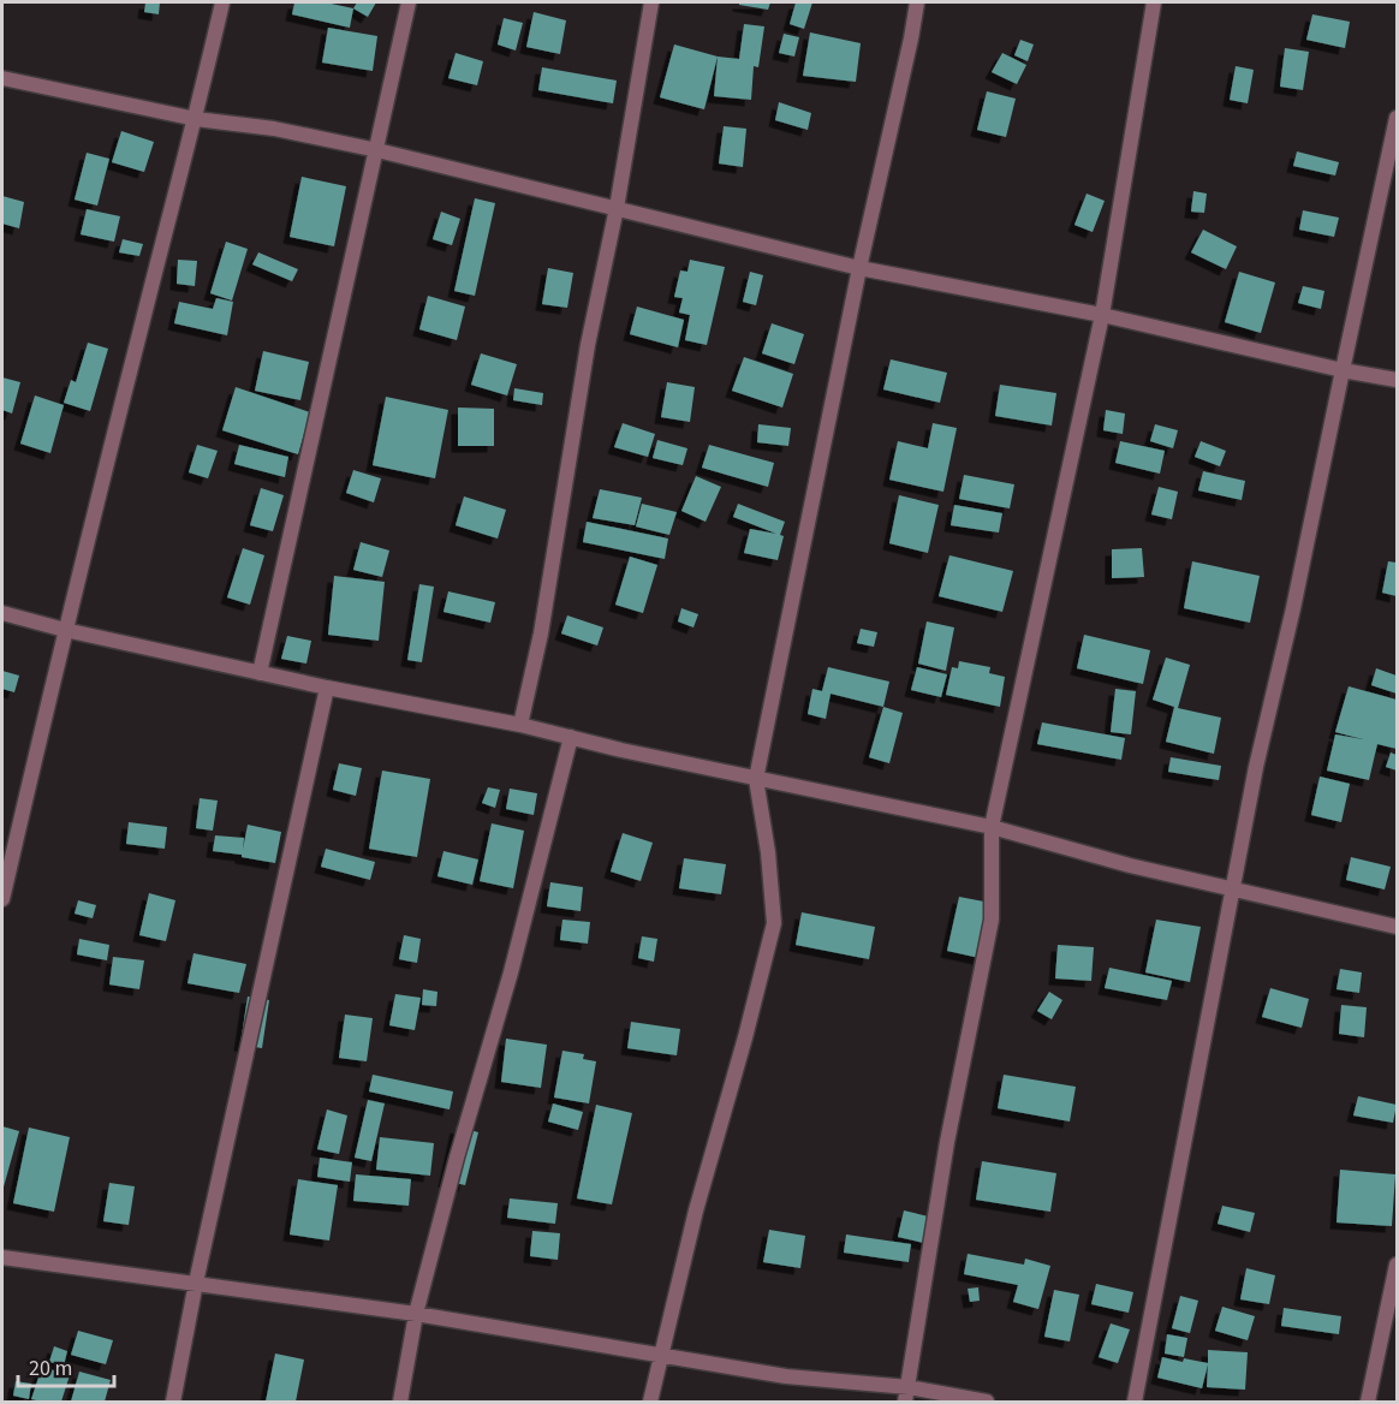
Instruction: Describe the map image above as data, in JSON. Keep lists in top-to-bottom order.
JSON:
{
  "scale_bar": "20 m"
}
